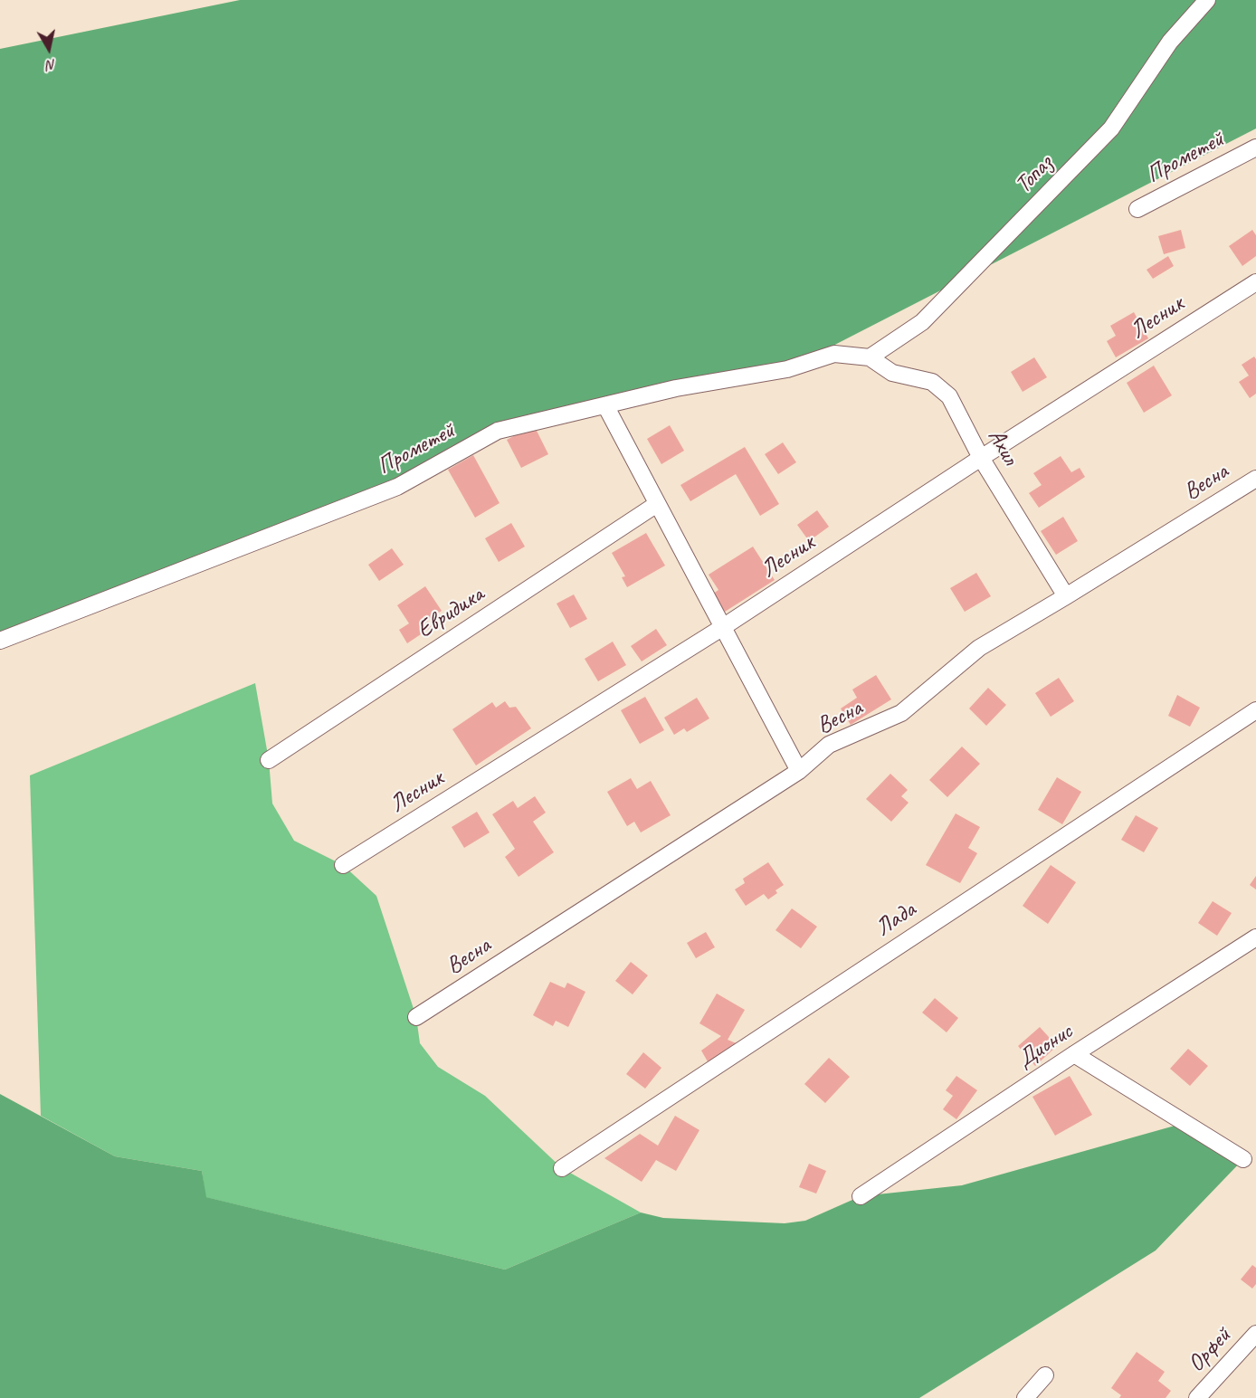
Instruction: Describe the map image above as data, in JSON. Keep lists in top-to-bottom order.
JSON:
{
  "streets": {
    "street": [
      "Прометей",
      "Топаз",
      "Лесник",
      "Ахил",
      "Весна",
      "Евридика",
      "Лада",
      "Дионис",
      "Орфей"
    ]
  },
  "crossings": [
    ["Прометей", "Топаз"],
    ["Прометей", "Ахил"],
    ["Топаз", "Ахил"],
    ["Лесник", "Ахил"],
    ["Ахил", "Весна"]
  ],
  "north": "bottom"
}
